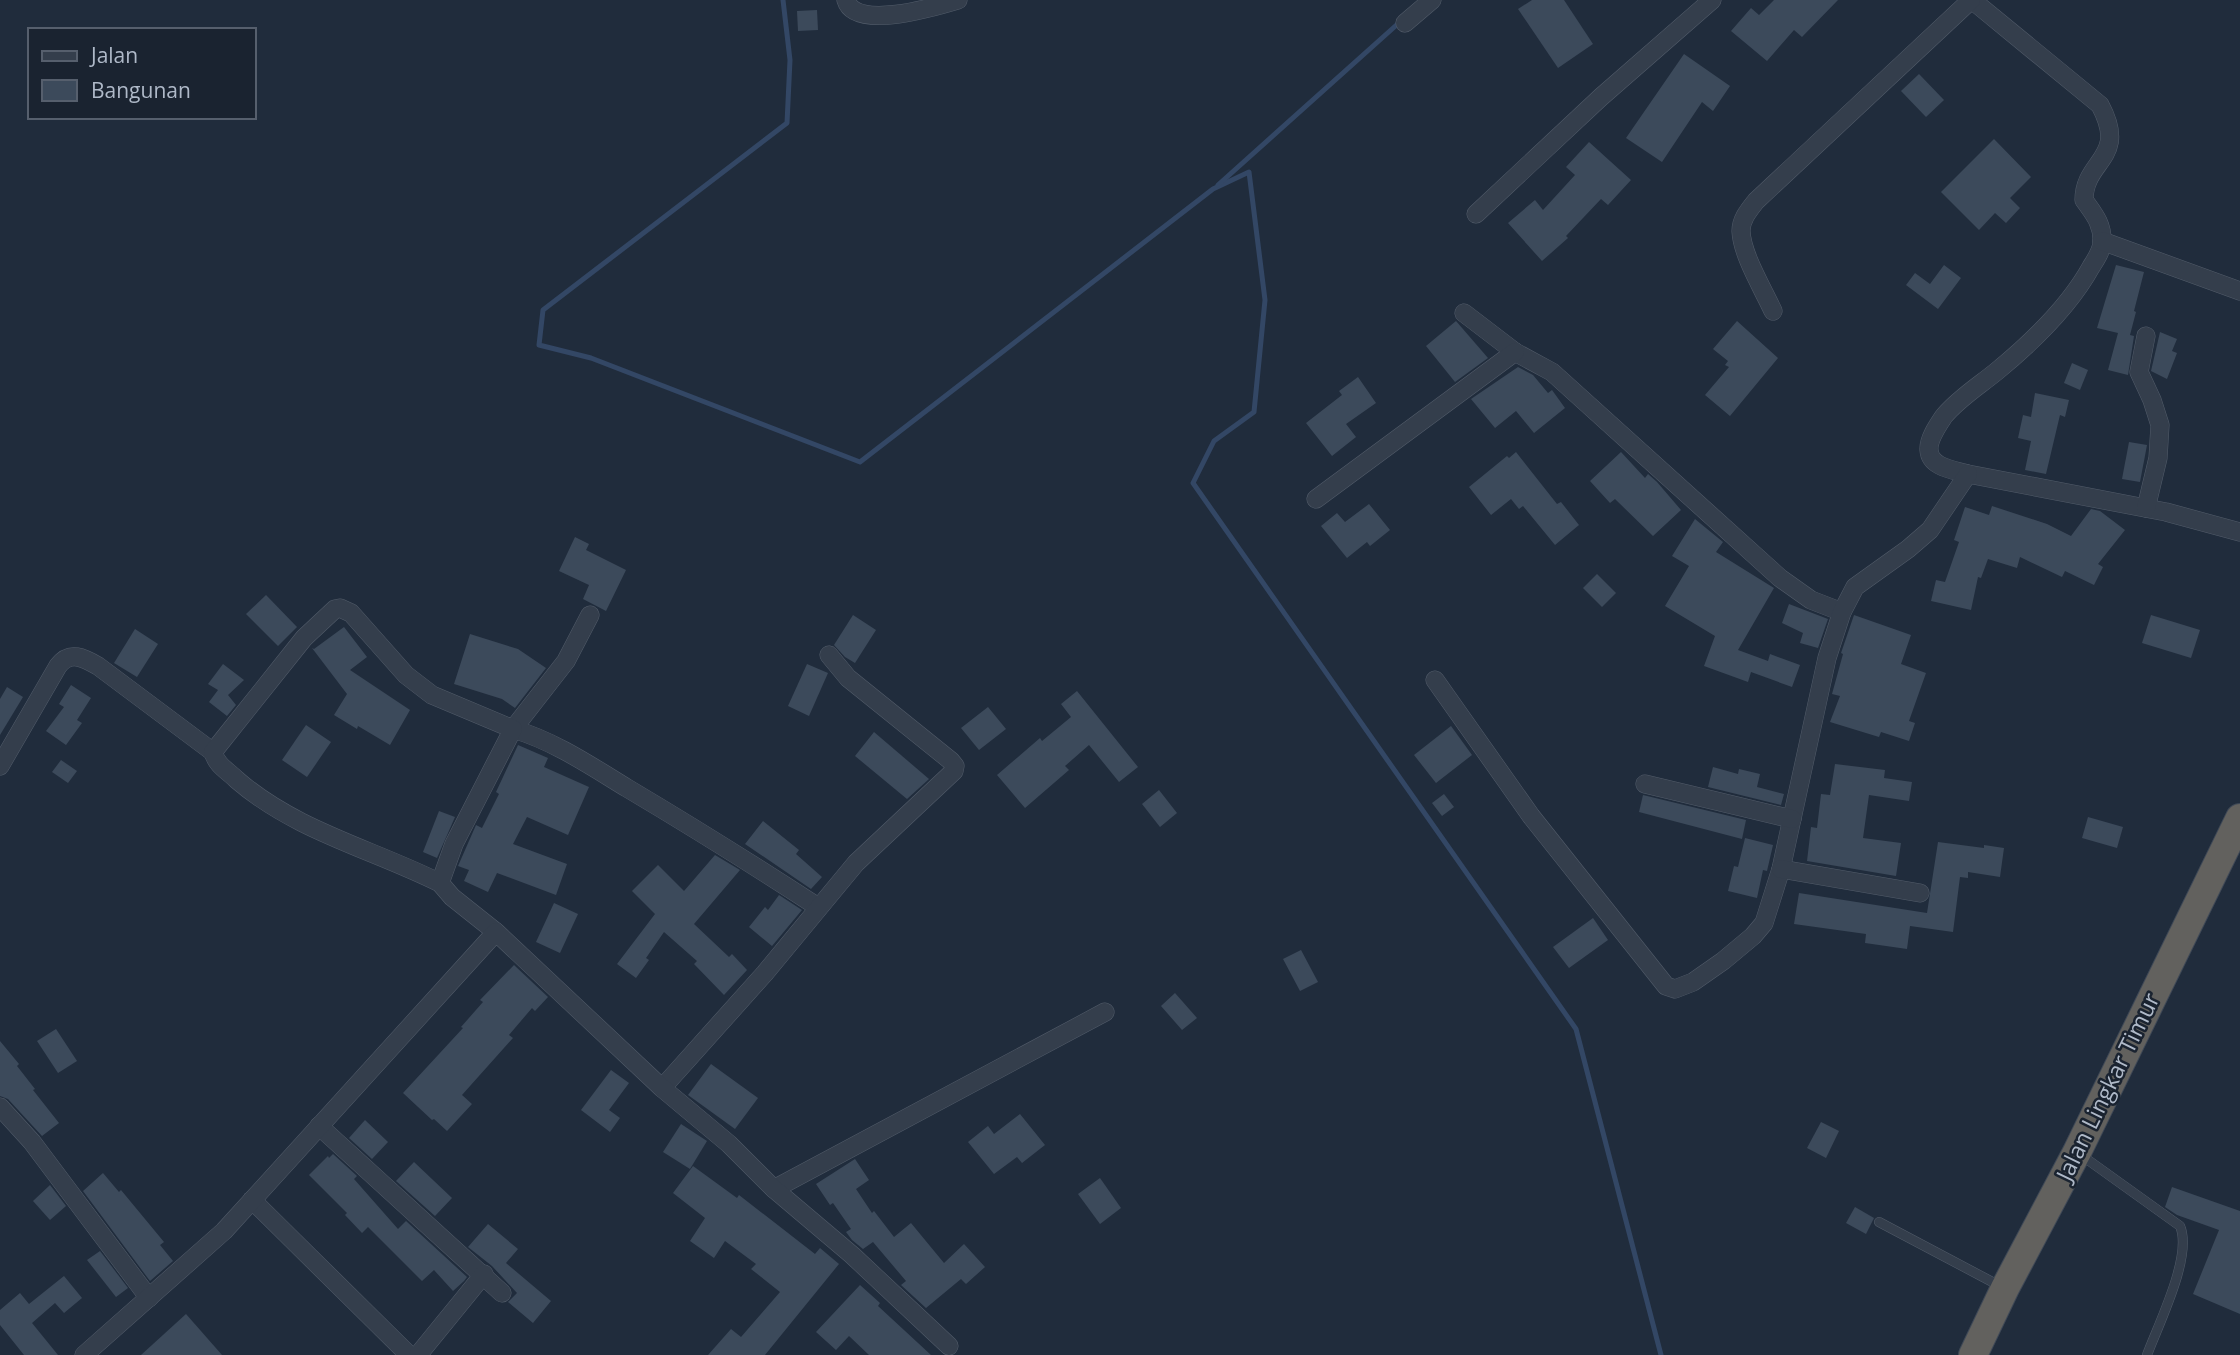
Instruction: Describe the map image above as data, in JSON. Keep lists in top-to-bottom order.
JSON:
{
  "streets": {
    "highway": ["Jalan Lingkar Timur"]
  },
  "legend": ["Jalan", "Bangunan"]
}
